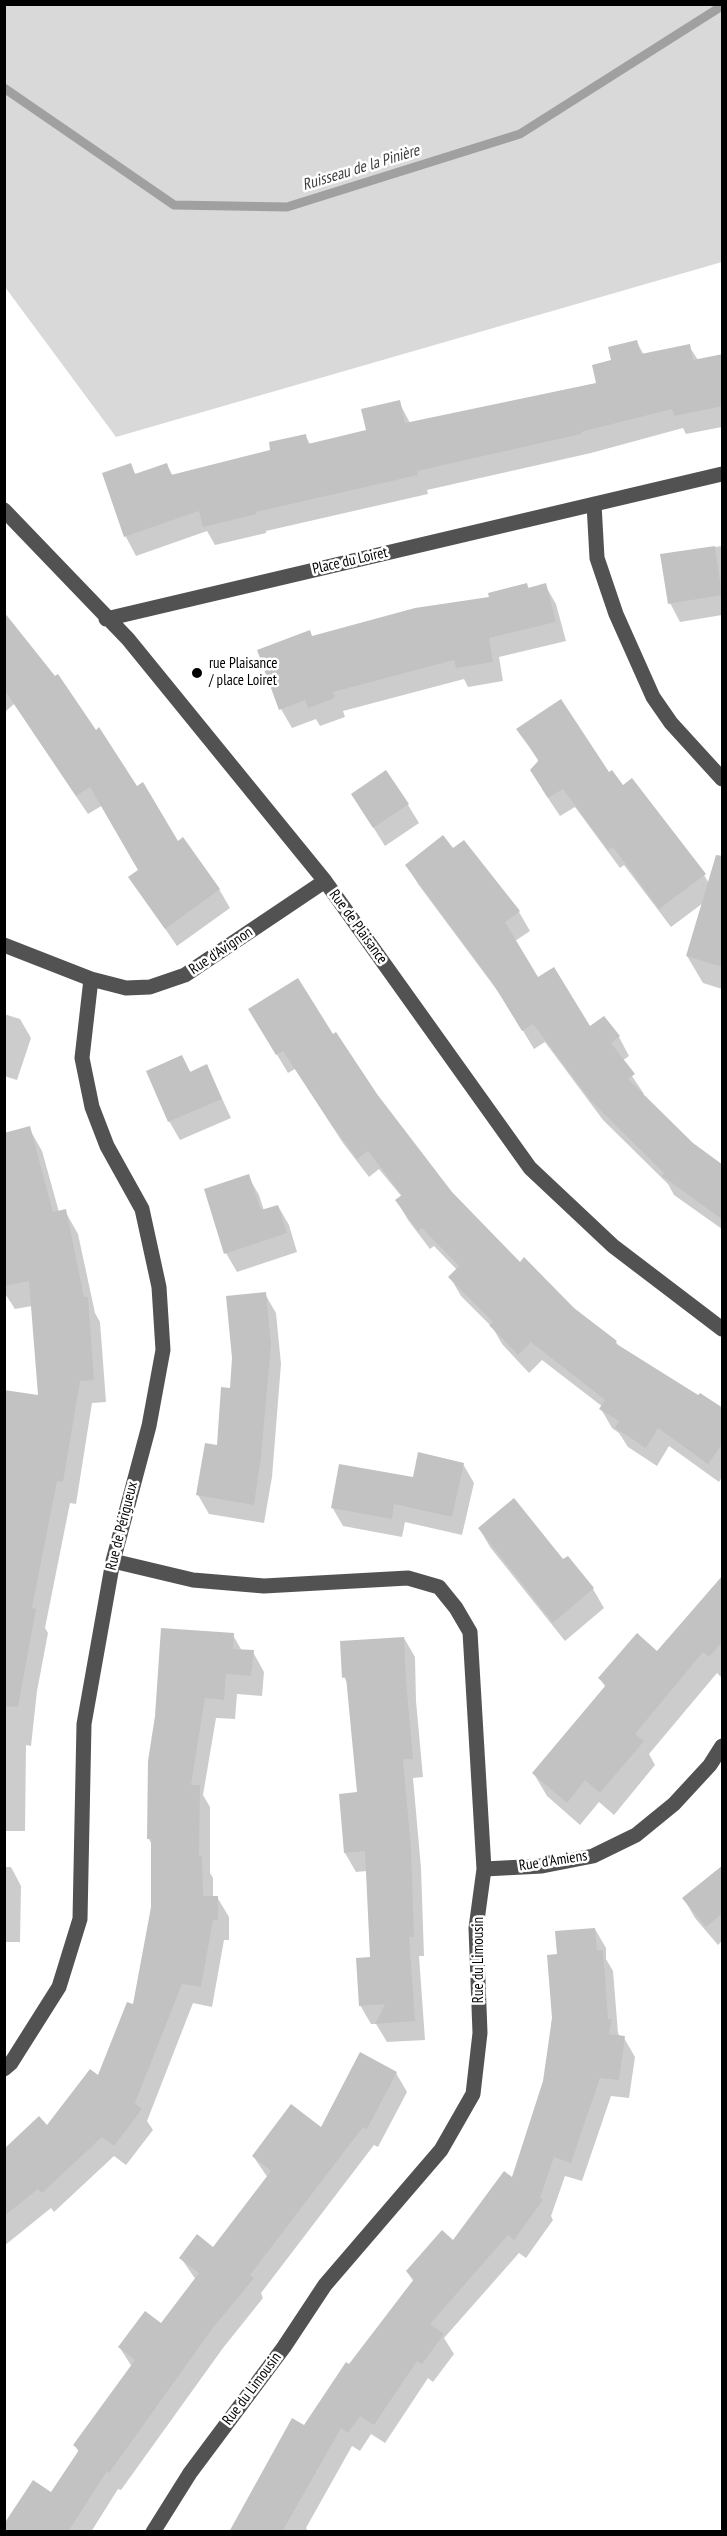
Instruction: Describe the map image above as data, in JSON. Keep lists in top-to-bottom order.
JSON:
{
  "streets": {
    "street": [
      "Place du Loiret",
      "Rue de Plaisance",
      "Rue d'Avignon",
      "Rue de Périgueux",
      "Rue d'Amiens",
      "Rue du Limousin"
    ]
  },
  "crossings": [
    ["Place du Loiret", "Rue de Plaisance"],
    ["Rue de Plaisance", "Rue d'Avignon"],
    ["Rue d'Avignon", "Rue de Périgueux"],
    ["Rue de Périgueux", "Rue du Limousin"],
    ["Rue d'Amiens", "Rue du Limousin"]
  ],
  "water": ["Ruisseau de la Pinière"],
  "places": ["rue Plaisance / place Loiret"]
}
